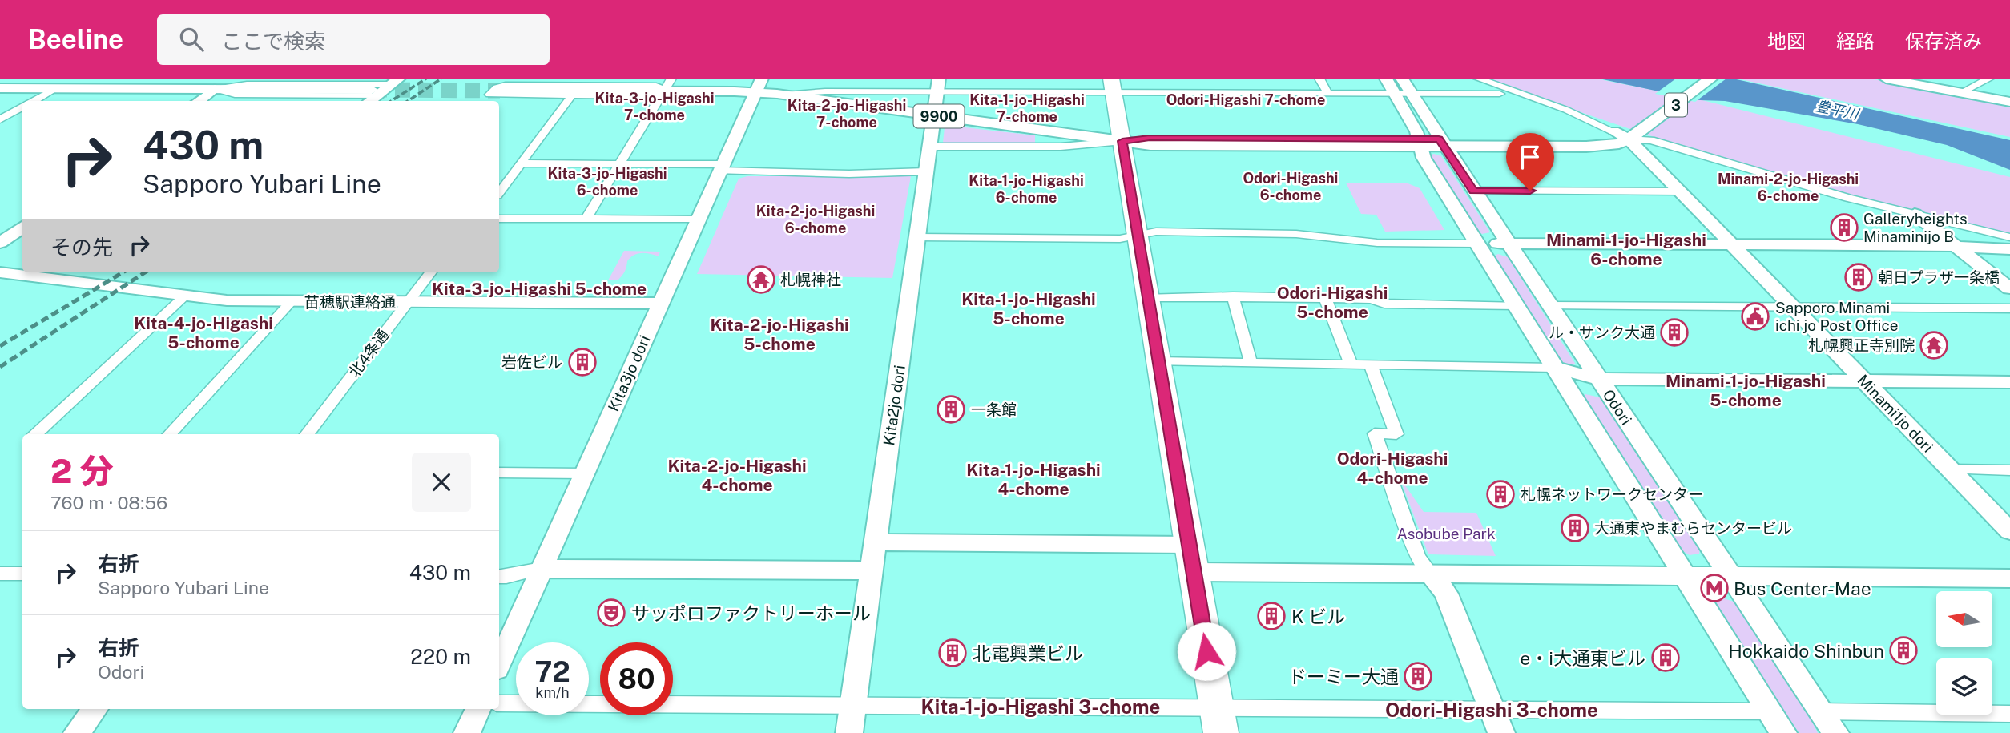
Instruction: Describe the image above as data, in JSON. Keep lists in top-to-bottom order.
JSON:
{
  "streets": {
    "main road": ["3", "9900"],
    "street": [
      "苗穂駅連絡通",
      "北4条通",
      "Kita3jo dori",
      "Kita2jo dori",
      "Odori",
      "Minami1jo dori"
    ]
  },
  "crossings": [
    ["3", "9900"],
    ["3", "Odori"],
    ["3", "Minami1jo dori"],
    ["9900", "Kita3jo dori"],
    ["9900", "Kita2jo dori"],
    ["苗穂駅連絡通", "北4条通"],
    ["苗穂駅連絡通", "Kita3jo dori"]
  ],
  "districts": [
    "Kita-3-jo-Higashi 7-chome",
    "Kita-1-jo-Higashi 7-chome",
    "Odori-Higashi 7-chome",
    "Kita-2-jo-Higashi 7-chome",
    "Kita-3-jo-Higashi 6-chome",
    "Odori-Higashi 6-chome",
    "Minami-2-jo-Higashi 6-chome",
    "Kita-1-jo-Higashi 6-chome",
    "Kita-2-jo-Higashi 6-chome",
    "Minami-1-jo-Higashi 6-chome",
    "Kita-3-jo-Higashi 5-chome",
    "Odori-Higashi 5-chome",
    "Kita-1-jo-Higashi 5-chome",
    "Kita-4-jo-Higashi 5-chome",
    "Kita-2-jo-Higashi 5-chome",
    "Minami-1-jo-Higashi 5-chome",
    "Odori-Higashi 4-chome",
    "Kita-2-jo-Higashi 4-chome",
    "Kita-1-jo-Higashi 4-chome",
    "Kita-1-jo-Higashi 3-chome",
    "Odori-Higashi 3-chome"
  ],
  "water": ["豊平川"],
  "parks": ["Asobube Park"],
  "places": {
    "building": [
      "Galleryheights Minaminijo B",
      "朝日プラザ一条橋",
      "ル・サンク大通",
      "岩佐ビル",
      "一条館",
      "札幌ネットワークセンター",
      "大通東やまむらセンタービル",
      "K ビル",
      "Hokkaido Shinbun",
      "北電興業ビル",
      "e・i大通東ビル",
      "ドーミー大通"
    ],
    "temple": ["札幌神社", "札幌興正寺別院"],
    "public building": ["Sapporo Minami ichi jo Post Office"],
    "metro station": ["Bus Center-Mae"],
    "theatre": ["サッポロファクトリーホール"]
  },
  "north": "left",
  "page": {
    "header": "Beeline",
    "search": "ここで検索",
    "nav": ["地図", "経路", "保存済み"],
    "turn": ["430 m", "Sapporo Yubari Line"],
    "then": "その先",
    "heading": ["2 分", "760 m · 08:56"],
    "list": [
      {
        "name": "右折",
        "note": "Sapporo Yubari Line",
        "value": "430 m"
      },
      {
        "name": "右折",
        "note": "Odori",
        "value": "220 m"
      }
    ],
    "speed": "72 km/h",
    "limit": "80"
  }
}
